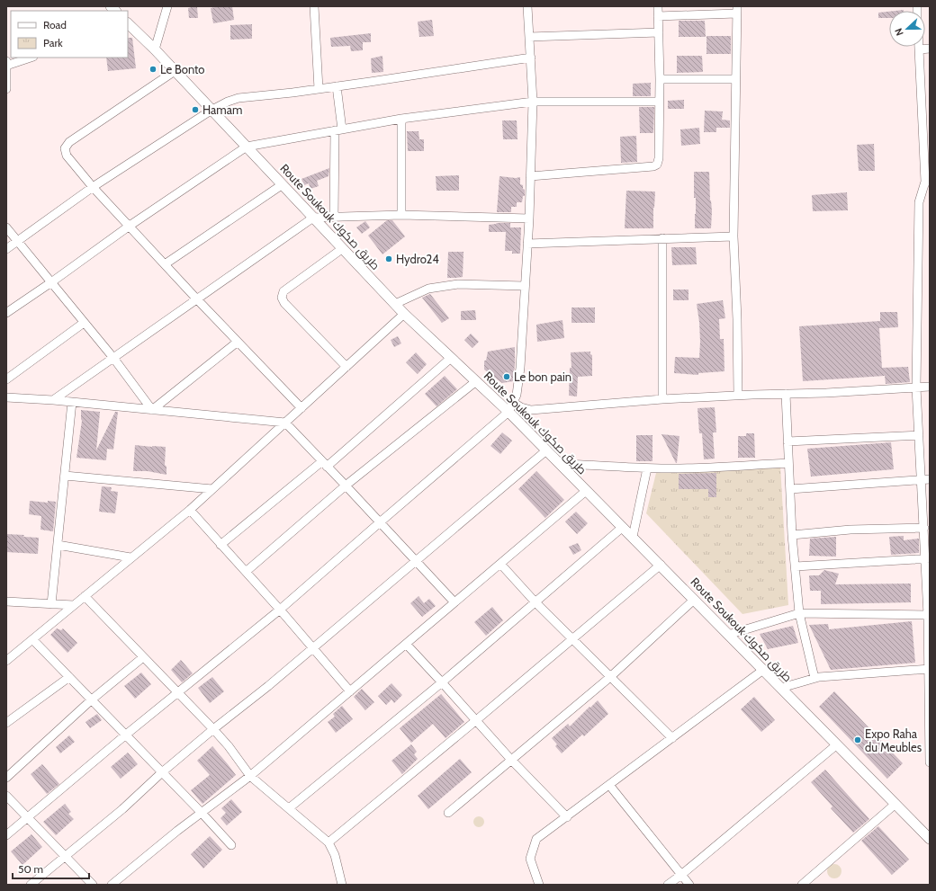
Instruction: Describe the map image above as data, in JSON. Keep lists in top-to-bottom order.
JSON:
{
  "streets": {
    "street": ["Route Soukouk طريق صكوك"]
  },
  "places": [
    "Le Bonto",
    "Hamam",
    "Hydro24",
    "Le bon pain",
    "Expo Raha du Meubles"
  ],
  "legend": ["Road", "Park"],
  "scale_bar": "50 m",
  "north": "left"
}
